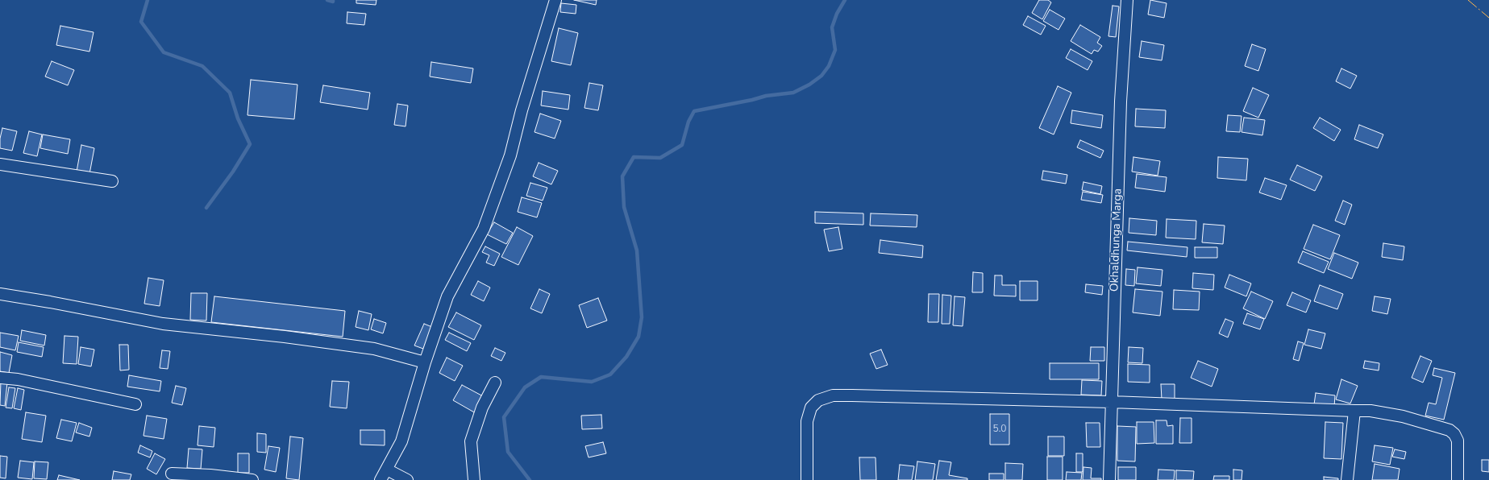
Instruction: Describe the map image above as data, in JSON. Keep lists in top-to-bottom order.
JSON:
{
  "streets": {
    "street": ["Okhaldhunga Marga"]
  },
  "house_numbers": ["5.0"]
}
